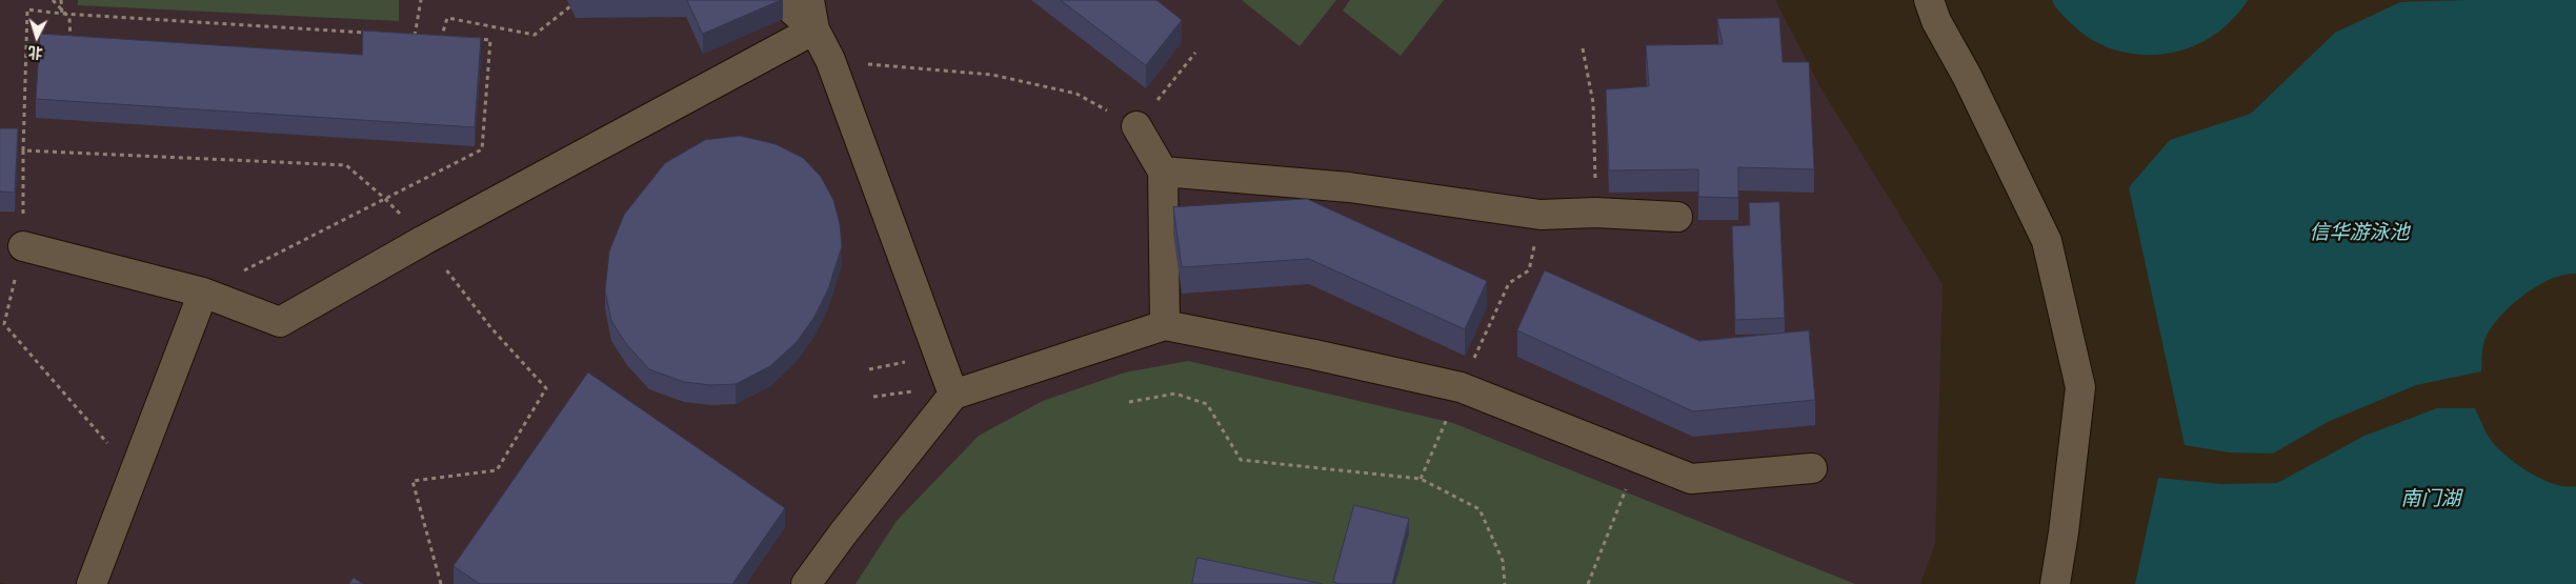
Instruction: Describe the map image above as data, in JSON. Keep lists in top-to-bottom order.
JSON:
{
  "water": ["信华游泳池", "南门湖"],
  "north": "bottom"
}
